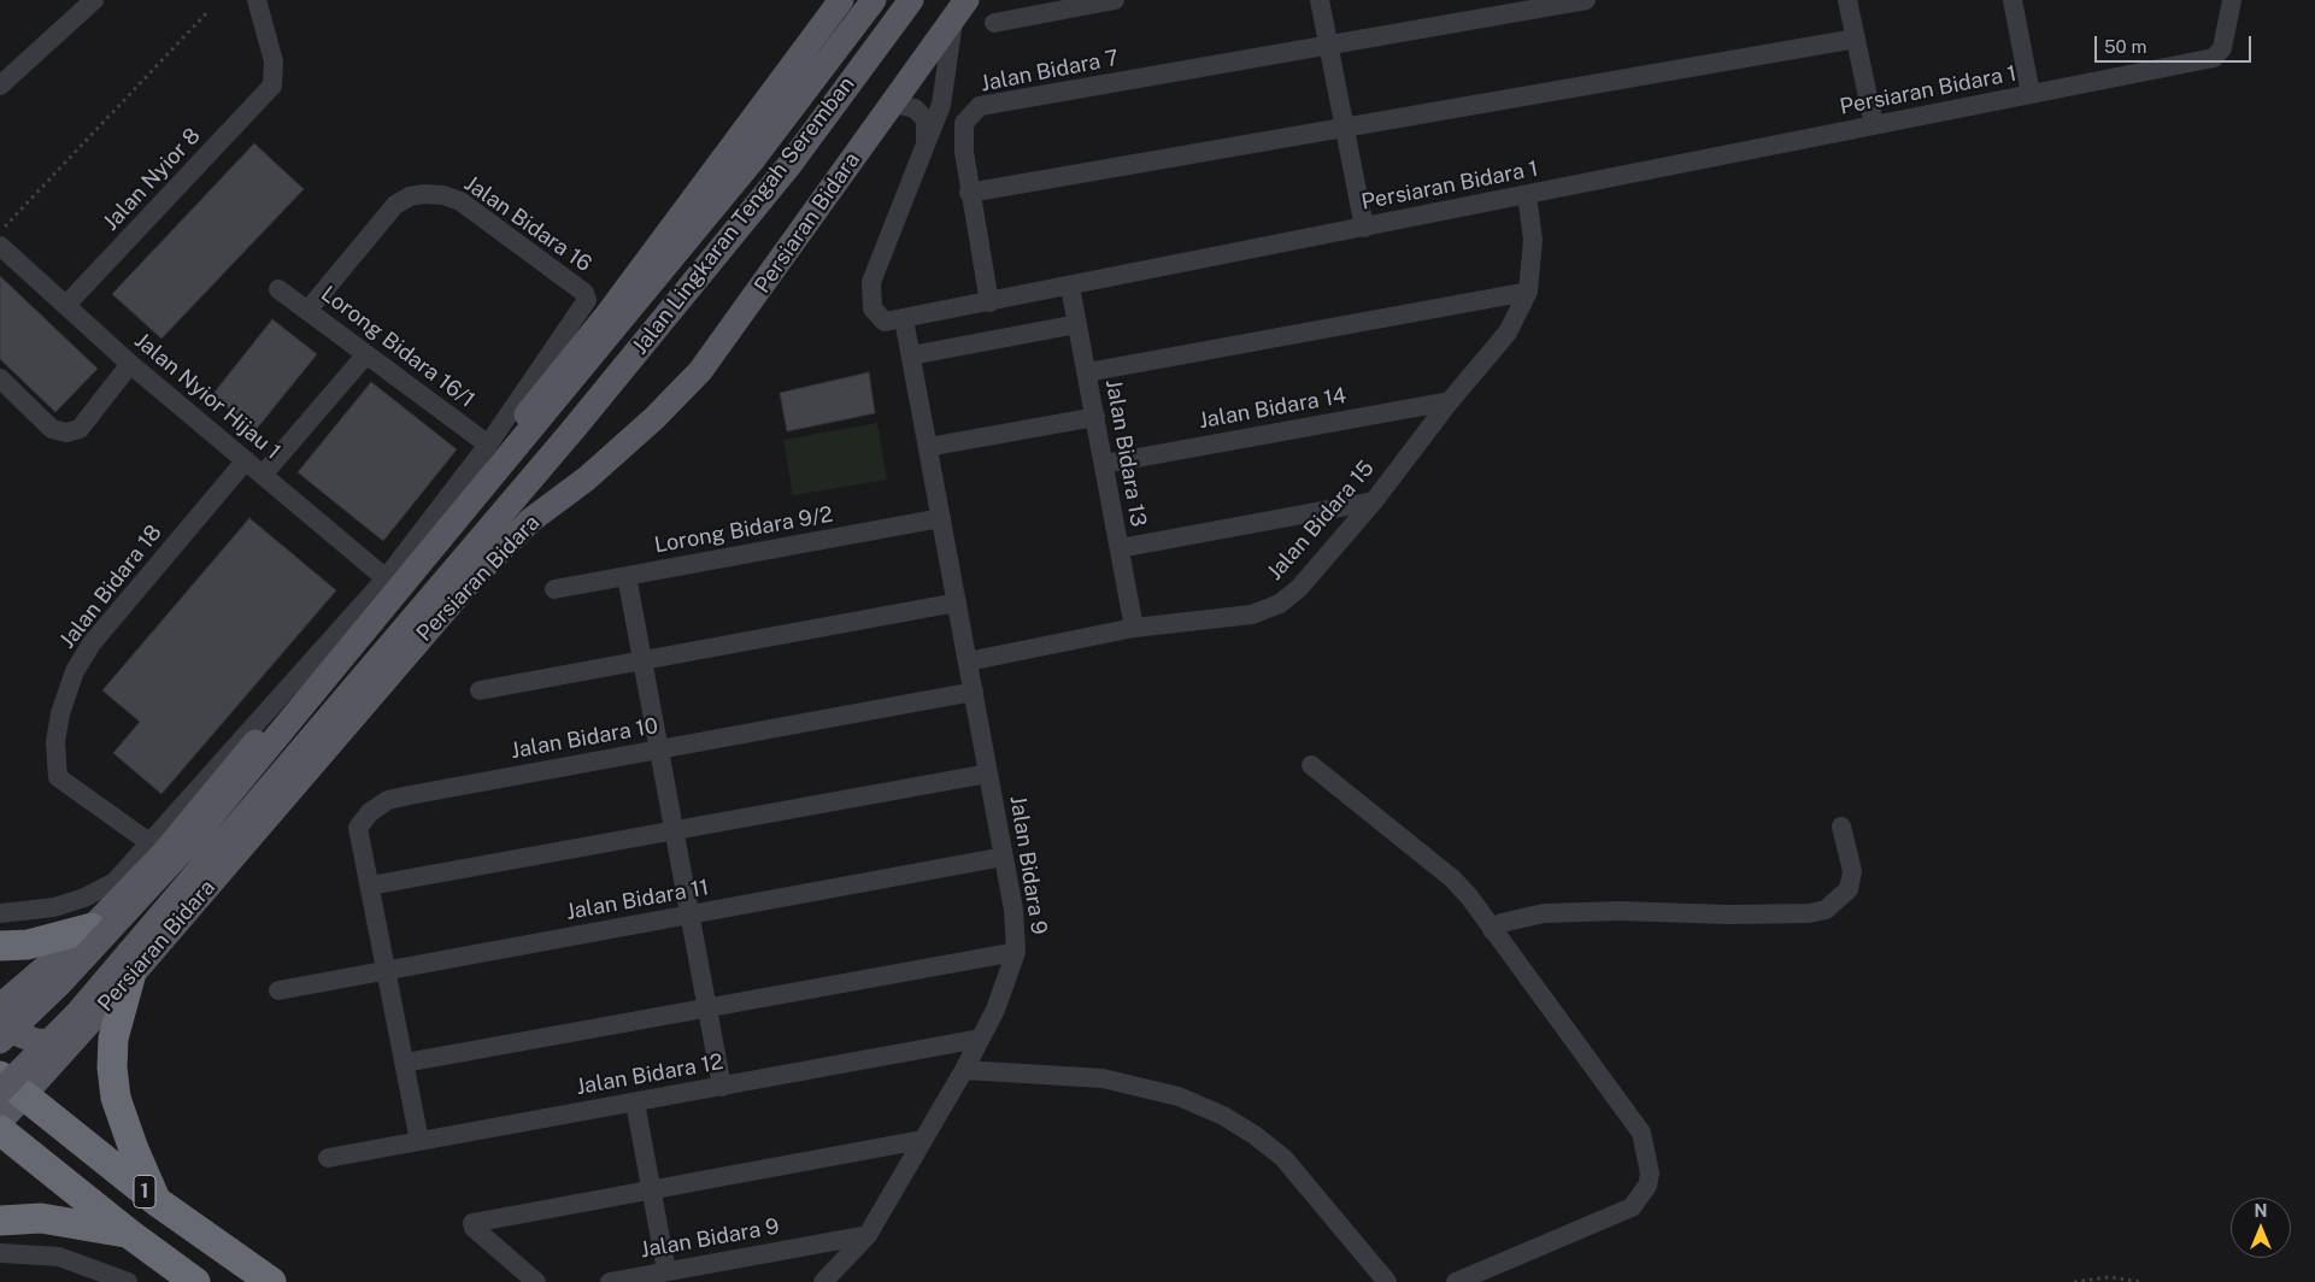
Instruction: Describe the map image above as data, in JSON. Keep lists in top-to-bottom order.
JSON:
{
  "streets": {
    "highway": ["1"],
    "main road": ["Jalan Lingkaran Tengah Seremban", "Persiaran Bidara"],
    "street": [
      "Jalan Bidara 7",
      "Persiaran Bidara 1",
      "Jalan Nyior 8",
      "Jalan Bidara 16",
      "Lorong Bidara 16/1",
      "Jalan Nyior Hijau 1",
      "Jalan Bidara 14",
      "Jalan Bidara 13",
      "Jalan Bidara 15",
      "Lorong Bidara 9/2",
      "Jalan Bidara 18",
      "Jalan Bidara 10",
      "Jalan Bidara 9",
      "Jalan Bidara 11",
      "Jalan Bidara 12"
    ]
  },
  "crossings": [
    ["Jalan Bidara 7", "Persiaran Bidara 1"],
    ["Persiaran Bidara 1", "Persiaran Bidara"],
    ["Persiaran Bidara 1", "Jalan Bidara 13"],
    ["Persiaran Bidara 1", "Jalan Bidara 15"],
    ["Persiaran Bidara 1", "Jalan Bidara 9"],
    ["Jalan Nyior 8", "Jalan Nyior Hijau 1"],
    ["Jalan Lingkaran Tengah Seremban", "Persiaran Bidara"],
    ["Persiaran Bidara", "1"],
    ["Jalan Bidara 16", "Lorong Bidara 16/1"],
    ["Jalan Nyior Hijau 1", "Jalan Bidara 18"],
    ["Jalan Bidara 14", "Jalan Bidara 13"],
    ["Jalan Bidara 14", "Jalan Bidara 15"],
    ["Jalan Bidara 13", "Jalan Bidara 15"],
    ["Jalan Bidara 15", "Jalan Bidara 9"],
    ["Lorong Bidara 9/2", "Jalan Bidara 9"],
    ["Jalan Bidara 10", "Jalan Bidara 9"],
    ["Jalan Bidara 10", "Jalan Bidara 11"],
    ["Jalan Bidara 10", "Jalan Bidara 12"],
    ["Jalan Bidara 9", "Jalan Bidara 11"],
    ["Jalan Bidara 9", "Jalan Bidara 12"]
  ],
  "scale_bar": "50 m",
  "north": "top"
}
